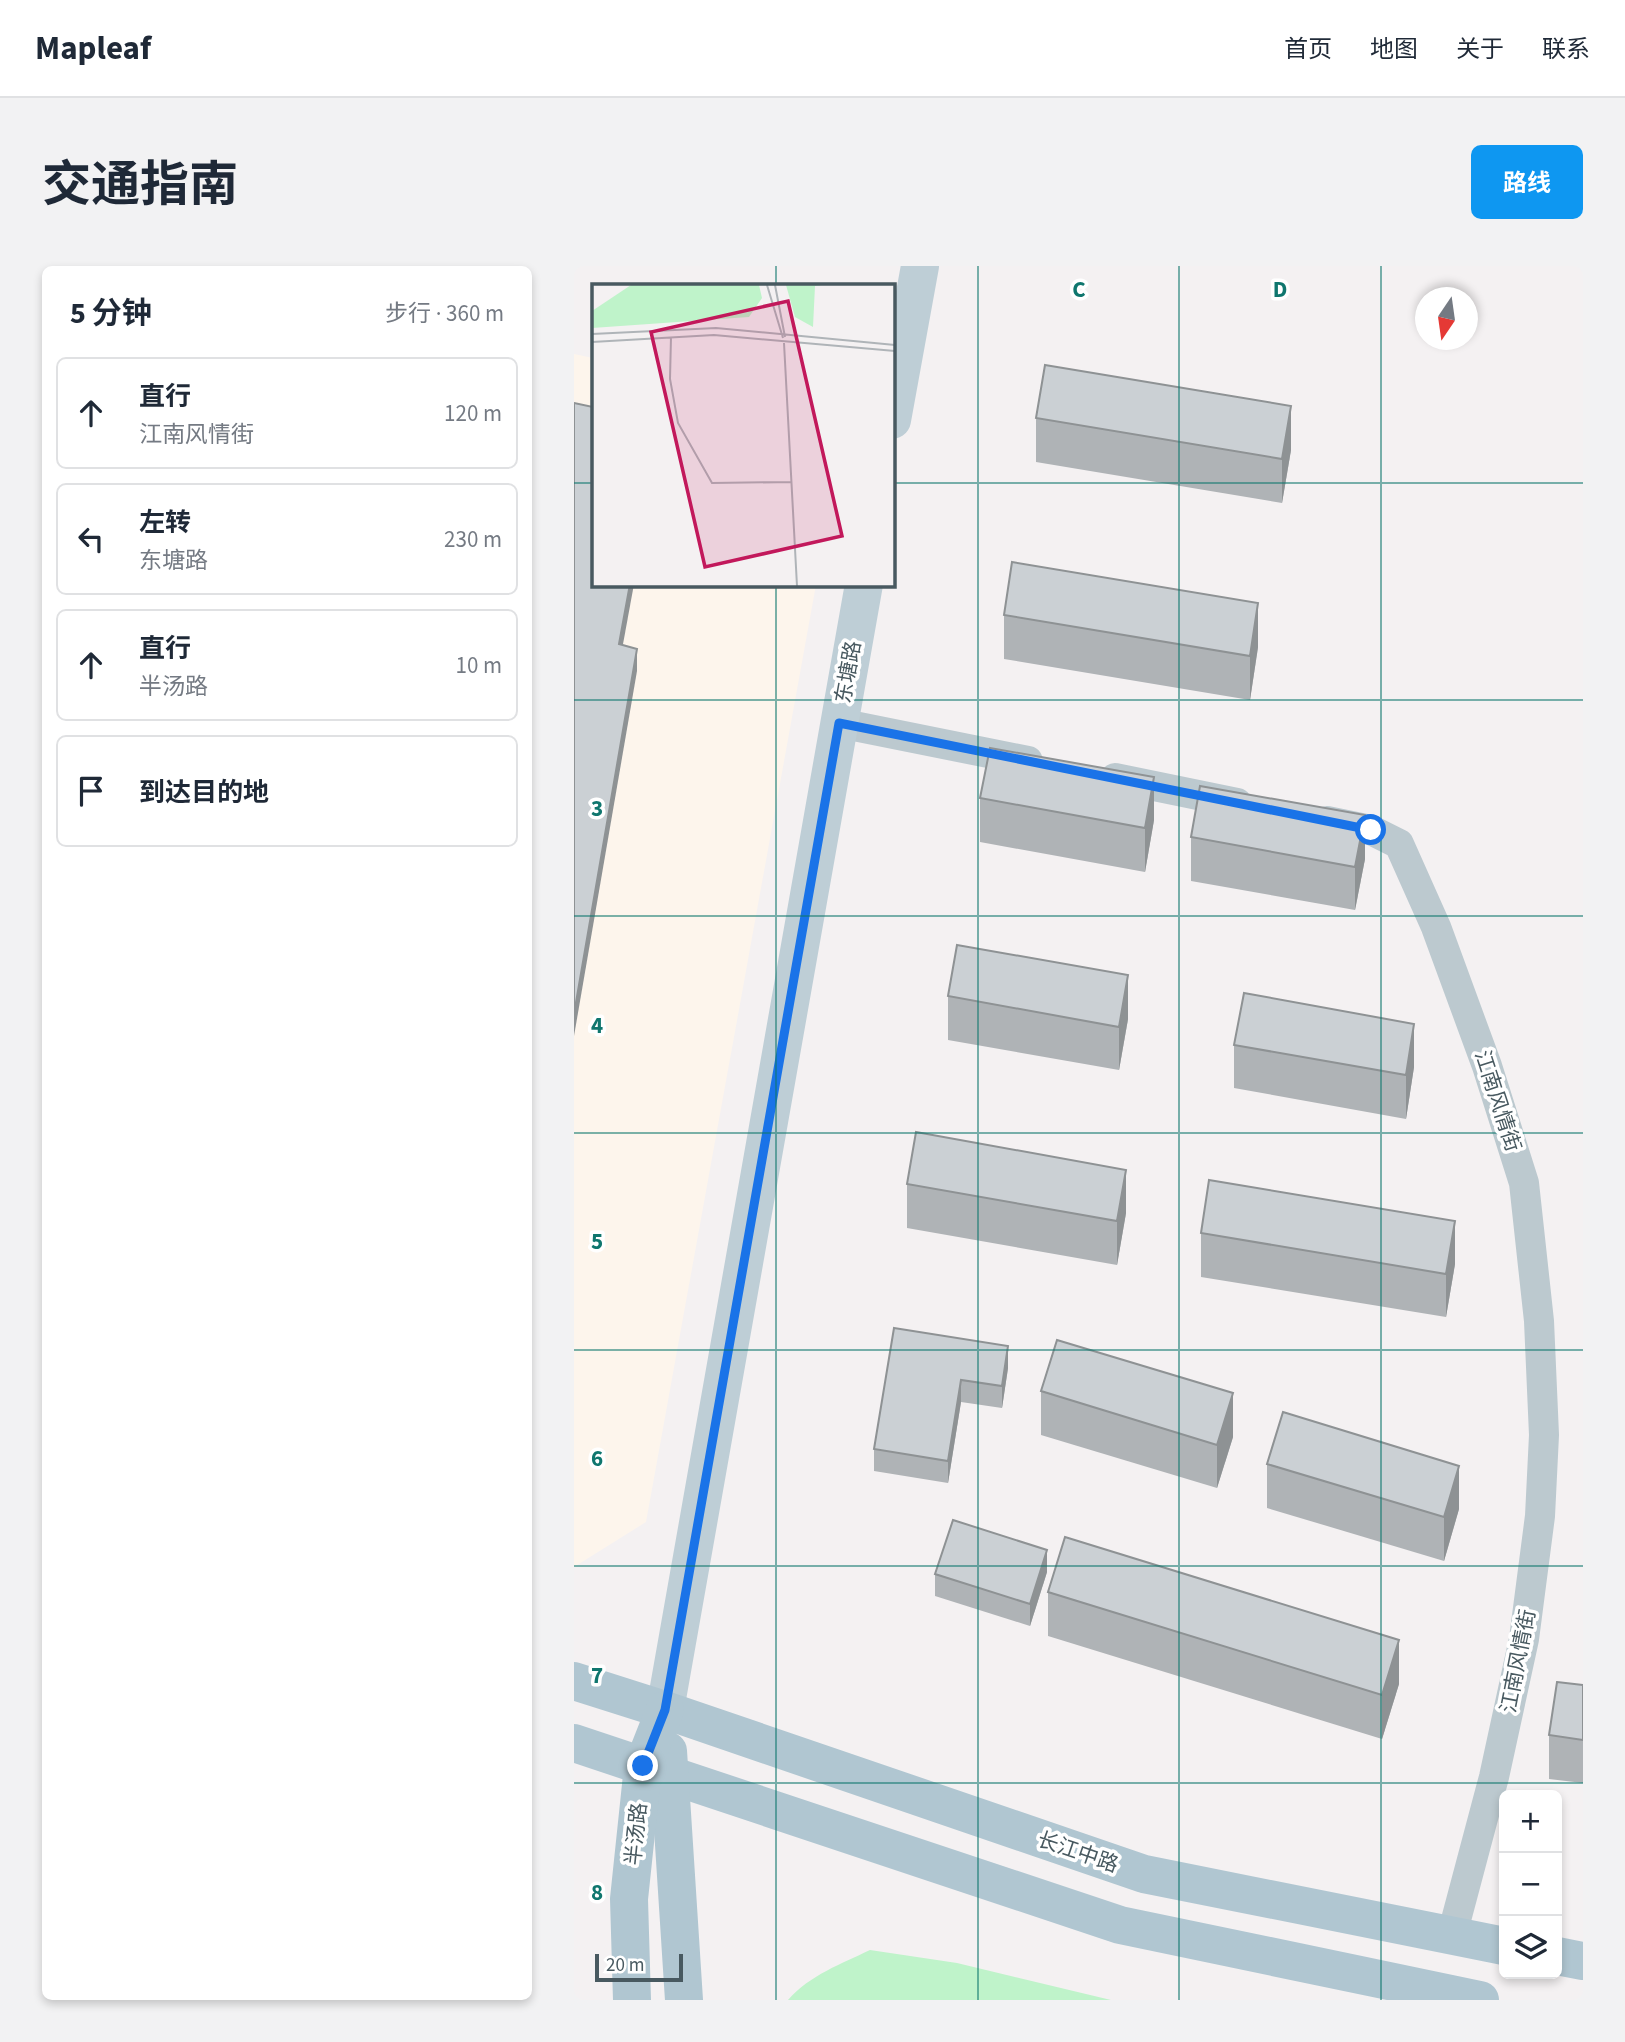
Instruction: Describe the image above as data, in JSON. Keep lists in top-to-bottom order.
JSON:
{
  "streets": {
    "main road": ["半汤路", "长江中路"],
    "street": ["东塘路", "江南风情街"]
  },
  "crossings": [
    ["东塘路", "半汤路"],
    ["东塘路", "长江中路"],
    ["江南风情街", "长江中路"],
    ["半汤路", "长江中路"]
  ],
  "scale_bar": "20 m",
  "north": "bottom",
  "page": {
    "header": "Mapleaf",
    "nav": [
      "首页",
      "地图",
      "关于",
      "联系"
    ],
    "title": "交通指南",
    "buttons": "路线",
    "heading": ["5 分钟", "步行 · 360 m"],
    "list": [
      ["直行", "江南风情街", "120 m"],
      ["左转", "东塘路", "230 m"],
      ["直行", "半汤路", "10 m"],
      "到达目的地"
    ],
    "map_buttons": ["+", "−"],
    "scale": "20 m"
  },
  "grid": {
    "columns": ["C", "D"],
    "rows": [
      "3",
      "4",
      "5",
      "6",
      "7",
      "8"
    ]
  }
}
